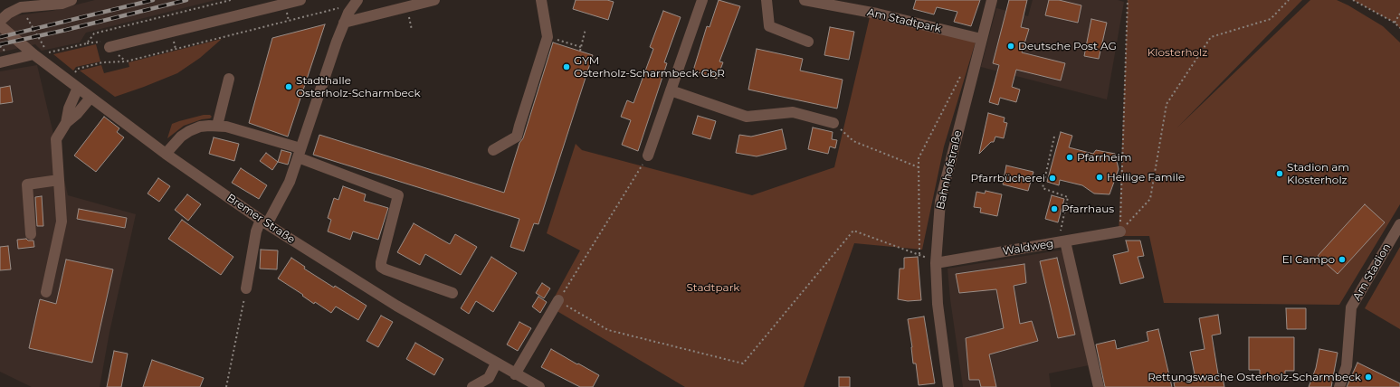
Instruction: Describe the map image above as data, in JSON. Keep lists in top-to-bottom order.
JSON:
{
  "streets": {
    "street": [
      "Am Stadtpark",
      "Bahnhofstraße",
      "Bremer Straße",
      "Waldweg",
      "Am Stadion"
    ]
  },
  "crossings": [
    ["Am Stadtpark", "Bahnhofstraße"],
    ["Bahnhofstraße", "Waldweg"]
  ],
  "parks": ["Klosterholz", "Stadtpark"],
  "places": [
    "Deutsche Post AG",
    "GYM Osterholz-Scharmbeck GbR",
    "Stadthalle Osterholz-Scharmbeck",
    "Pfarrheim",
    "Stadion am Klosterholz",
    "Heilige Famile",
    "Pfarrbücherei",
    "Pfarrhaus",
    "El Campo",
    "Rettungswache Osterholz-Scharmbeck"
  ]
}
